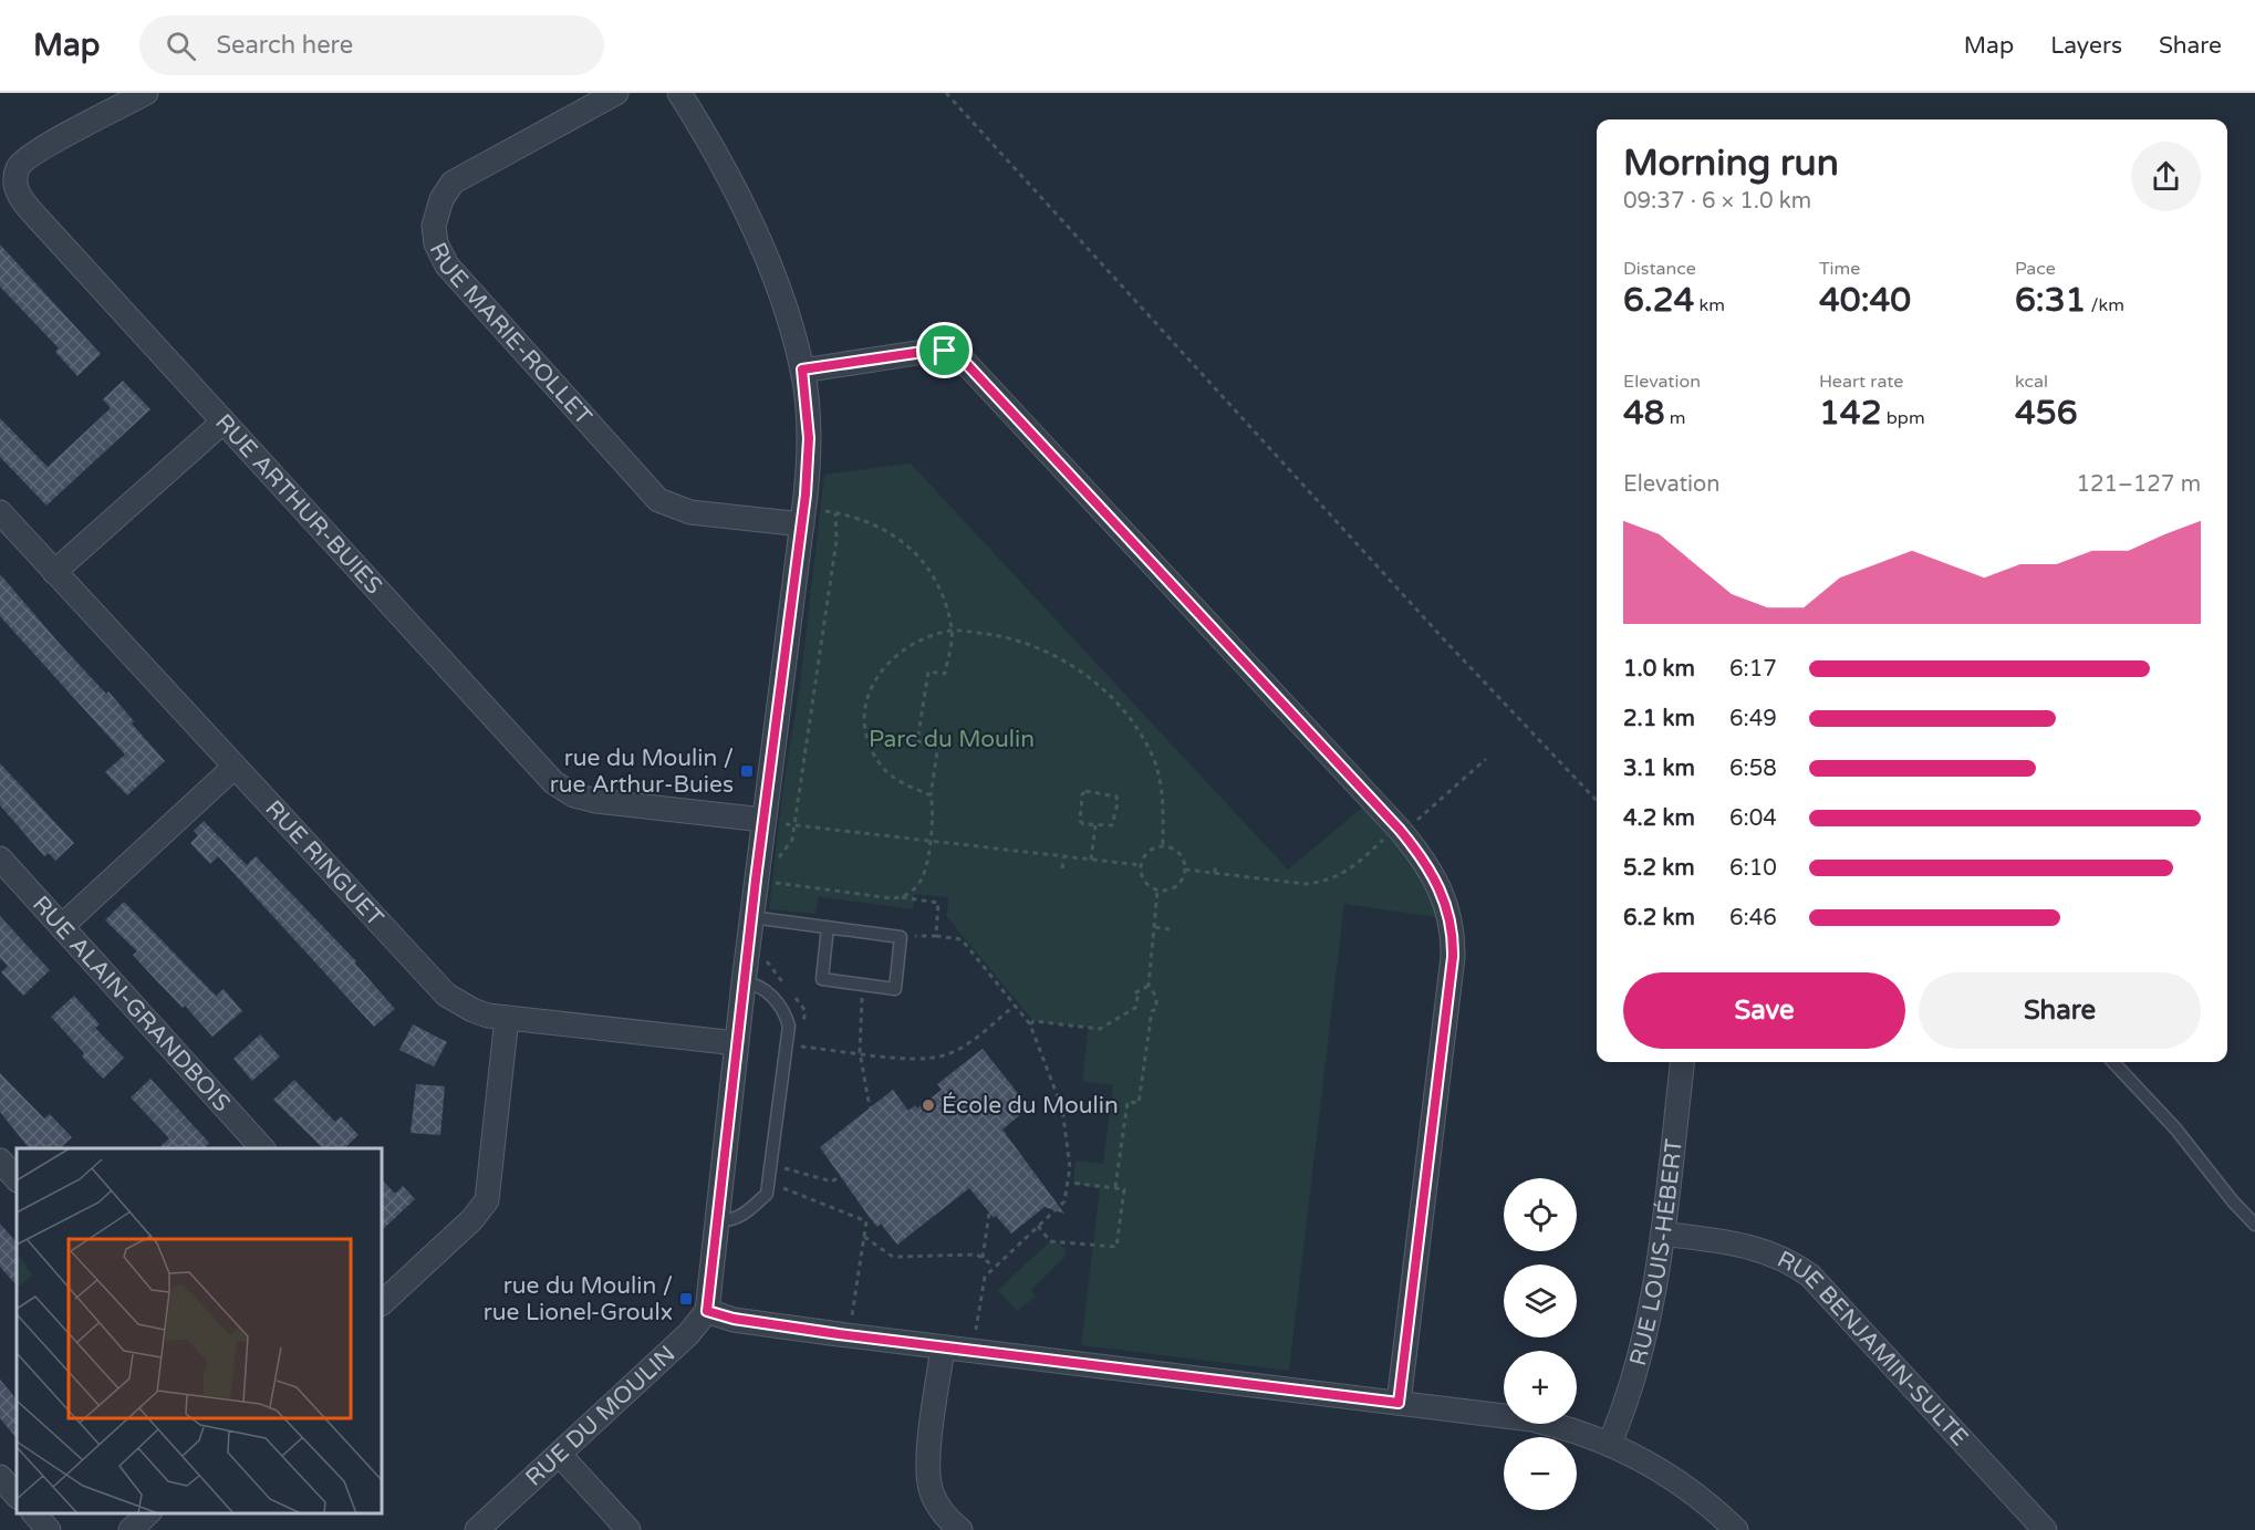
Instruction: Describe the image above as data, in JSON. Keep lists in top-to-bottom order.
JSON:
{
  "streets": {
    "street": [
      "RUE MARIE-ROLLET",
      "RUE ARTHUR-BUIES",
      "RUE RINGUET",
      "RUE ALAIN-GRANDBOIS",
      "RUE LOUIS-HÉBERT",
      "RUE BENJAMIN-SULTE",
      "RUE DU MOULIN"
    ]
  },
  "crossings": [
    ["RUE LOUIS-HÉBERT", "RUE BENJAMIN-SULTE"]
  ],
  "parks": ["Parc du Moulin"],
  "places": {
    "transit": ["rue du Moulin / rue Arthur-Buies", "rue du Moulin / rue Lionel-Groulx"],
    "other": ["École du Moulin"]
  },
  "page": {
    "header": "Map",
    "search": "Search here",
    "nav": ["Map", "Layers", "Share"],
    "heading": ["Morning run", "09:37 · 6 × 1.0 km"],
    "stats": [
      ["Distance", "6.24 km"],
      ["Time", "40:40"],
      ["Pace", "6:31 /km"],
      ["Elevation", "48 m"],
      ["Heart rate", "142 bpm"],
      ["kcal", "456"]
    ],
    "chart": ["Elevation", "121–127 m"],
    "list": [
      {
        "name": "1.0 km",
        "note": "6:17"
      },
      {
        "name": "2.1 km",
        "note": "6:49"
      },
      {
        "name": "3.1 km",
        "note": "6:58"
      },
      {
        "name": "4.2 km",
        "note": "6:04"
      },
      {
        "name": "5.2 km",
        "note": "6:10"
      },
      {
        "name": "6.2 km",
        "note": "6:46"
      }
    ],
    "buttons": ["Save", "Share"],
    "map_buttons": ["+", "−"]
  }
}
